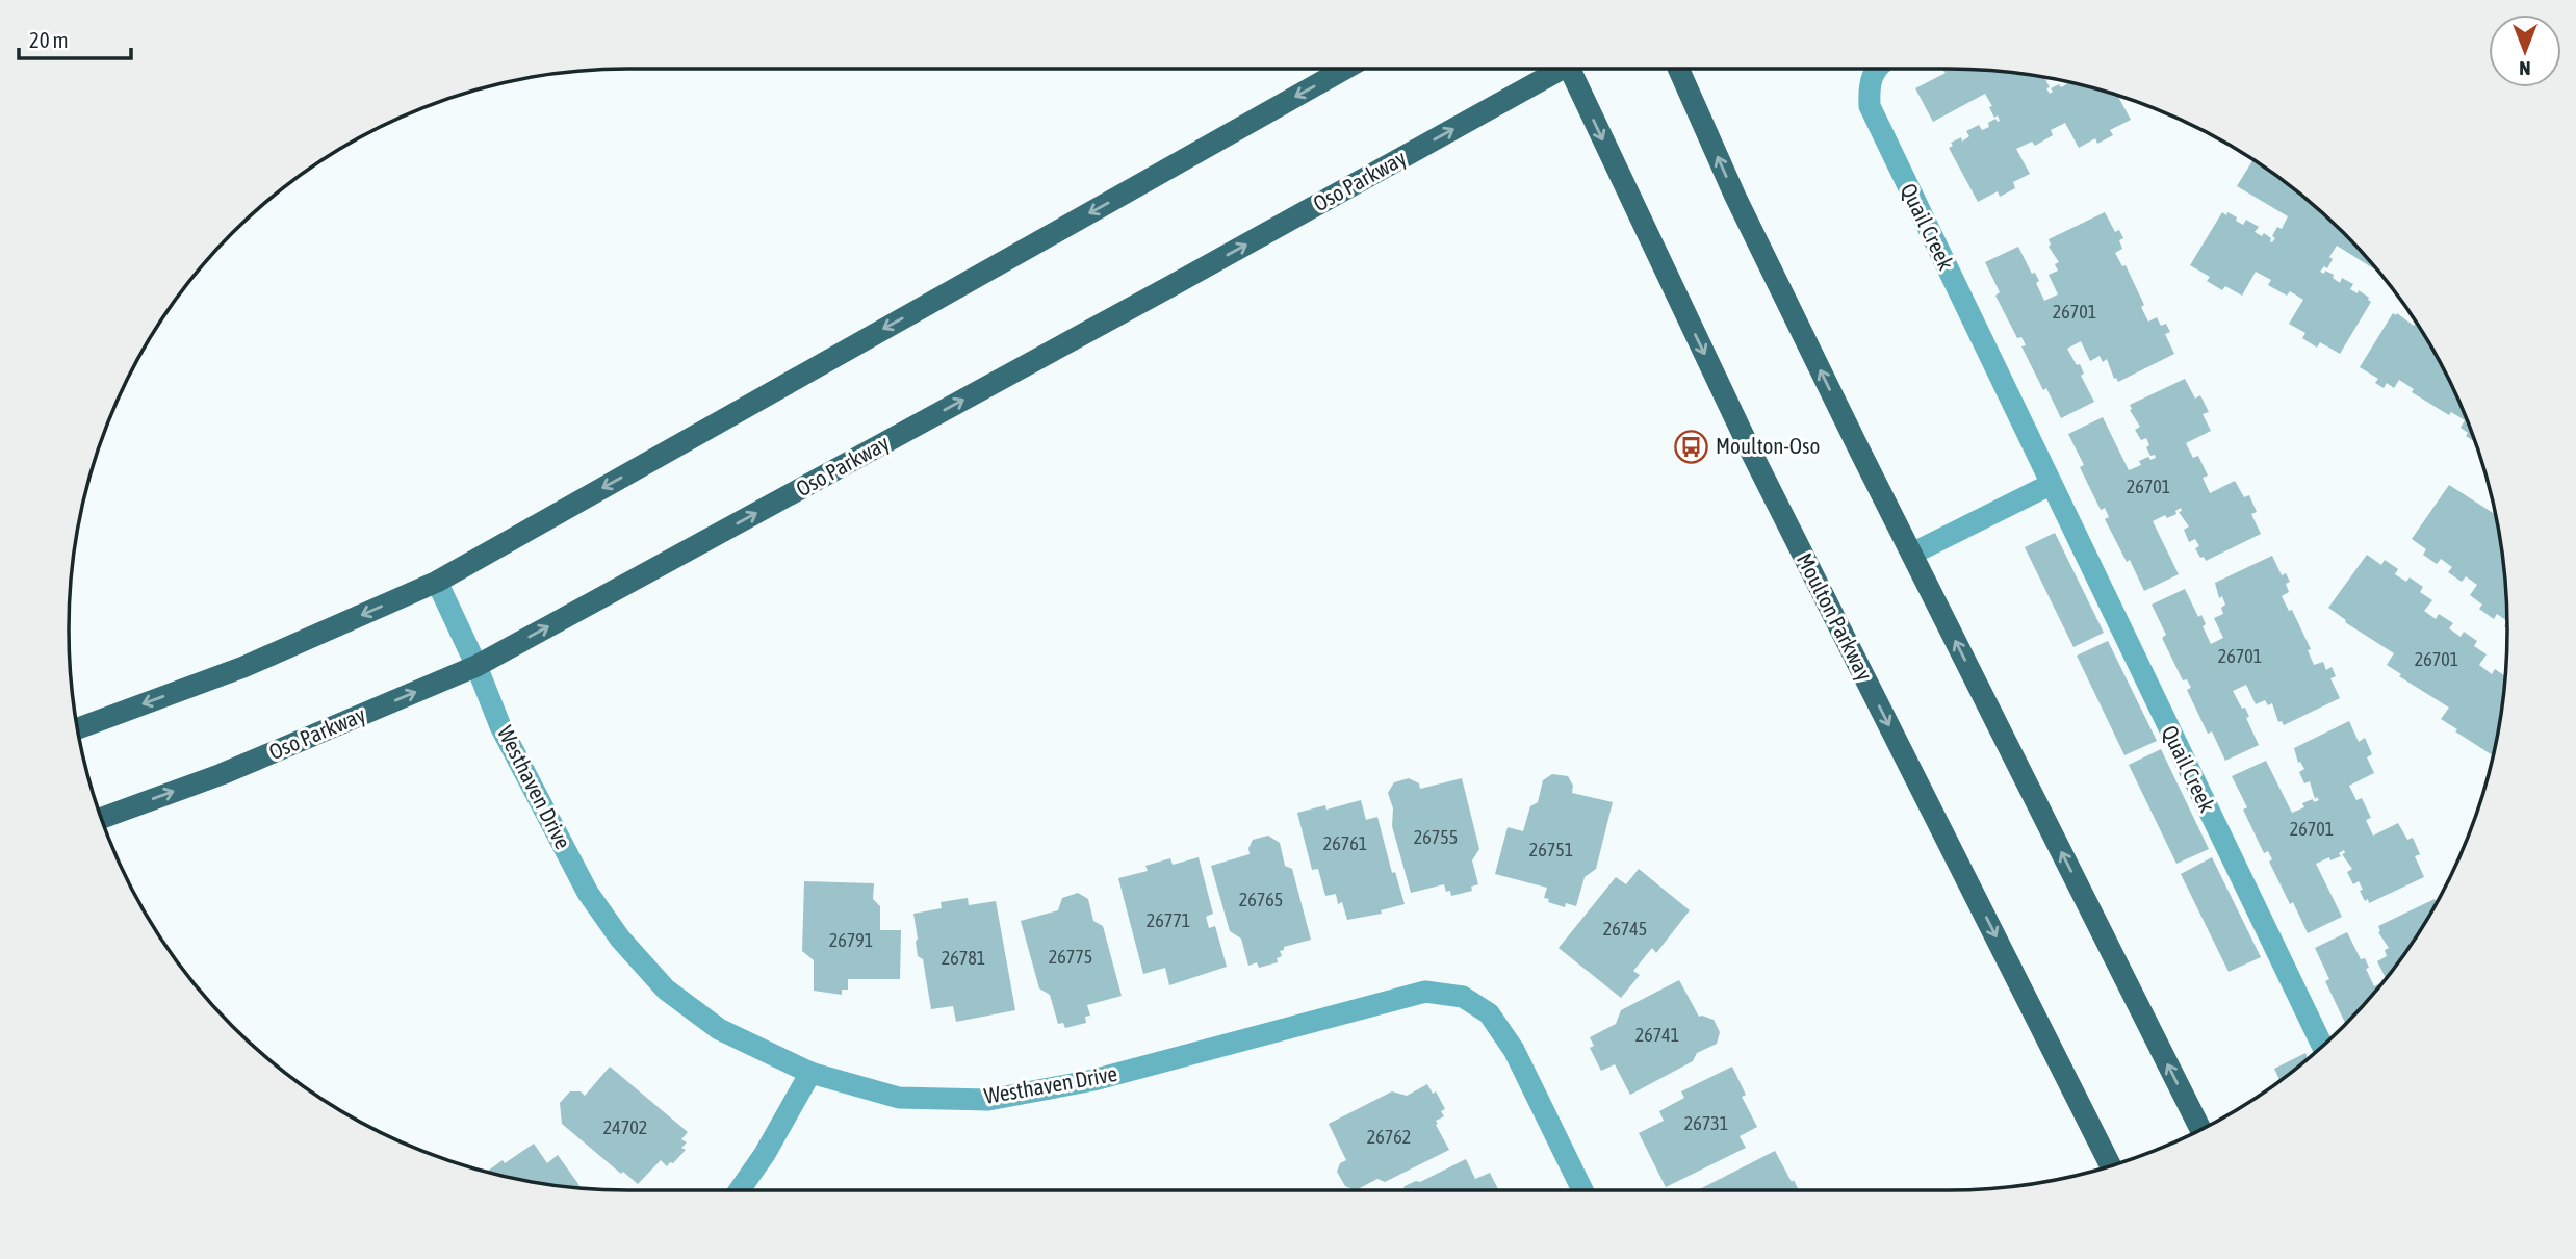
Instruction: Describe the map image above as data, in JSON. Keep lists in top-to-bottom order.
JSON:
{
  "streets": {
    "main road": ["Oso Parkway", "Moulton Parkway"],
    "street": ["Quail Creek", "Westhaven Drive"]
  },
  "crossings": [
    ["Oso Parkway", "Westhaven Drive"]
  ],
  "places": {
    "bus stop": ["Moulton-Oso"]
  },
  "house_numbers": [
    "26701",
    "26701",
    "26701",
    "26701",
    "26701",
    "26755",
    "26761",
    "26751",
    "26765",
    "26771",
    "26745",
    "26791",
    "26775",
    "26781",
    "26741",
    "26731",
    "24702",
    "26762"
  ],
  "scale_bar": "20 m",
  "north": "bottom"
}
